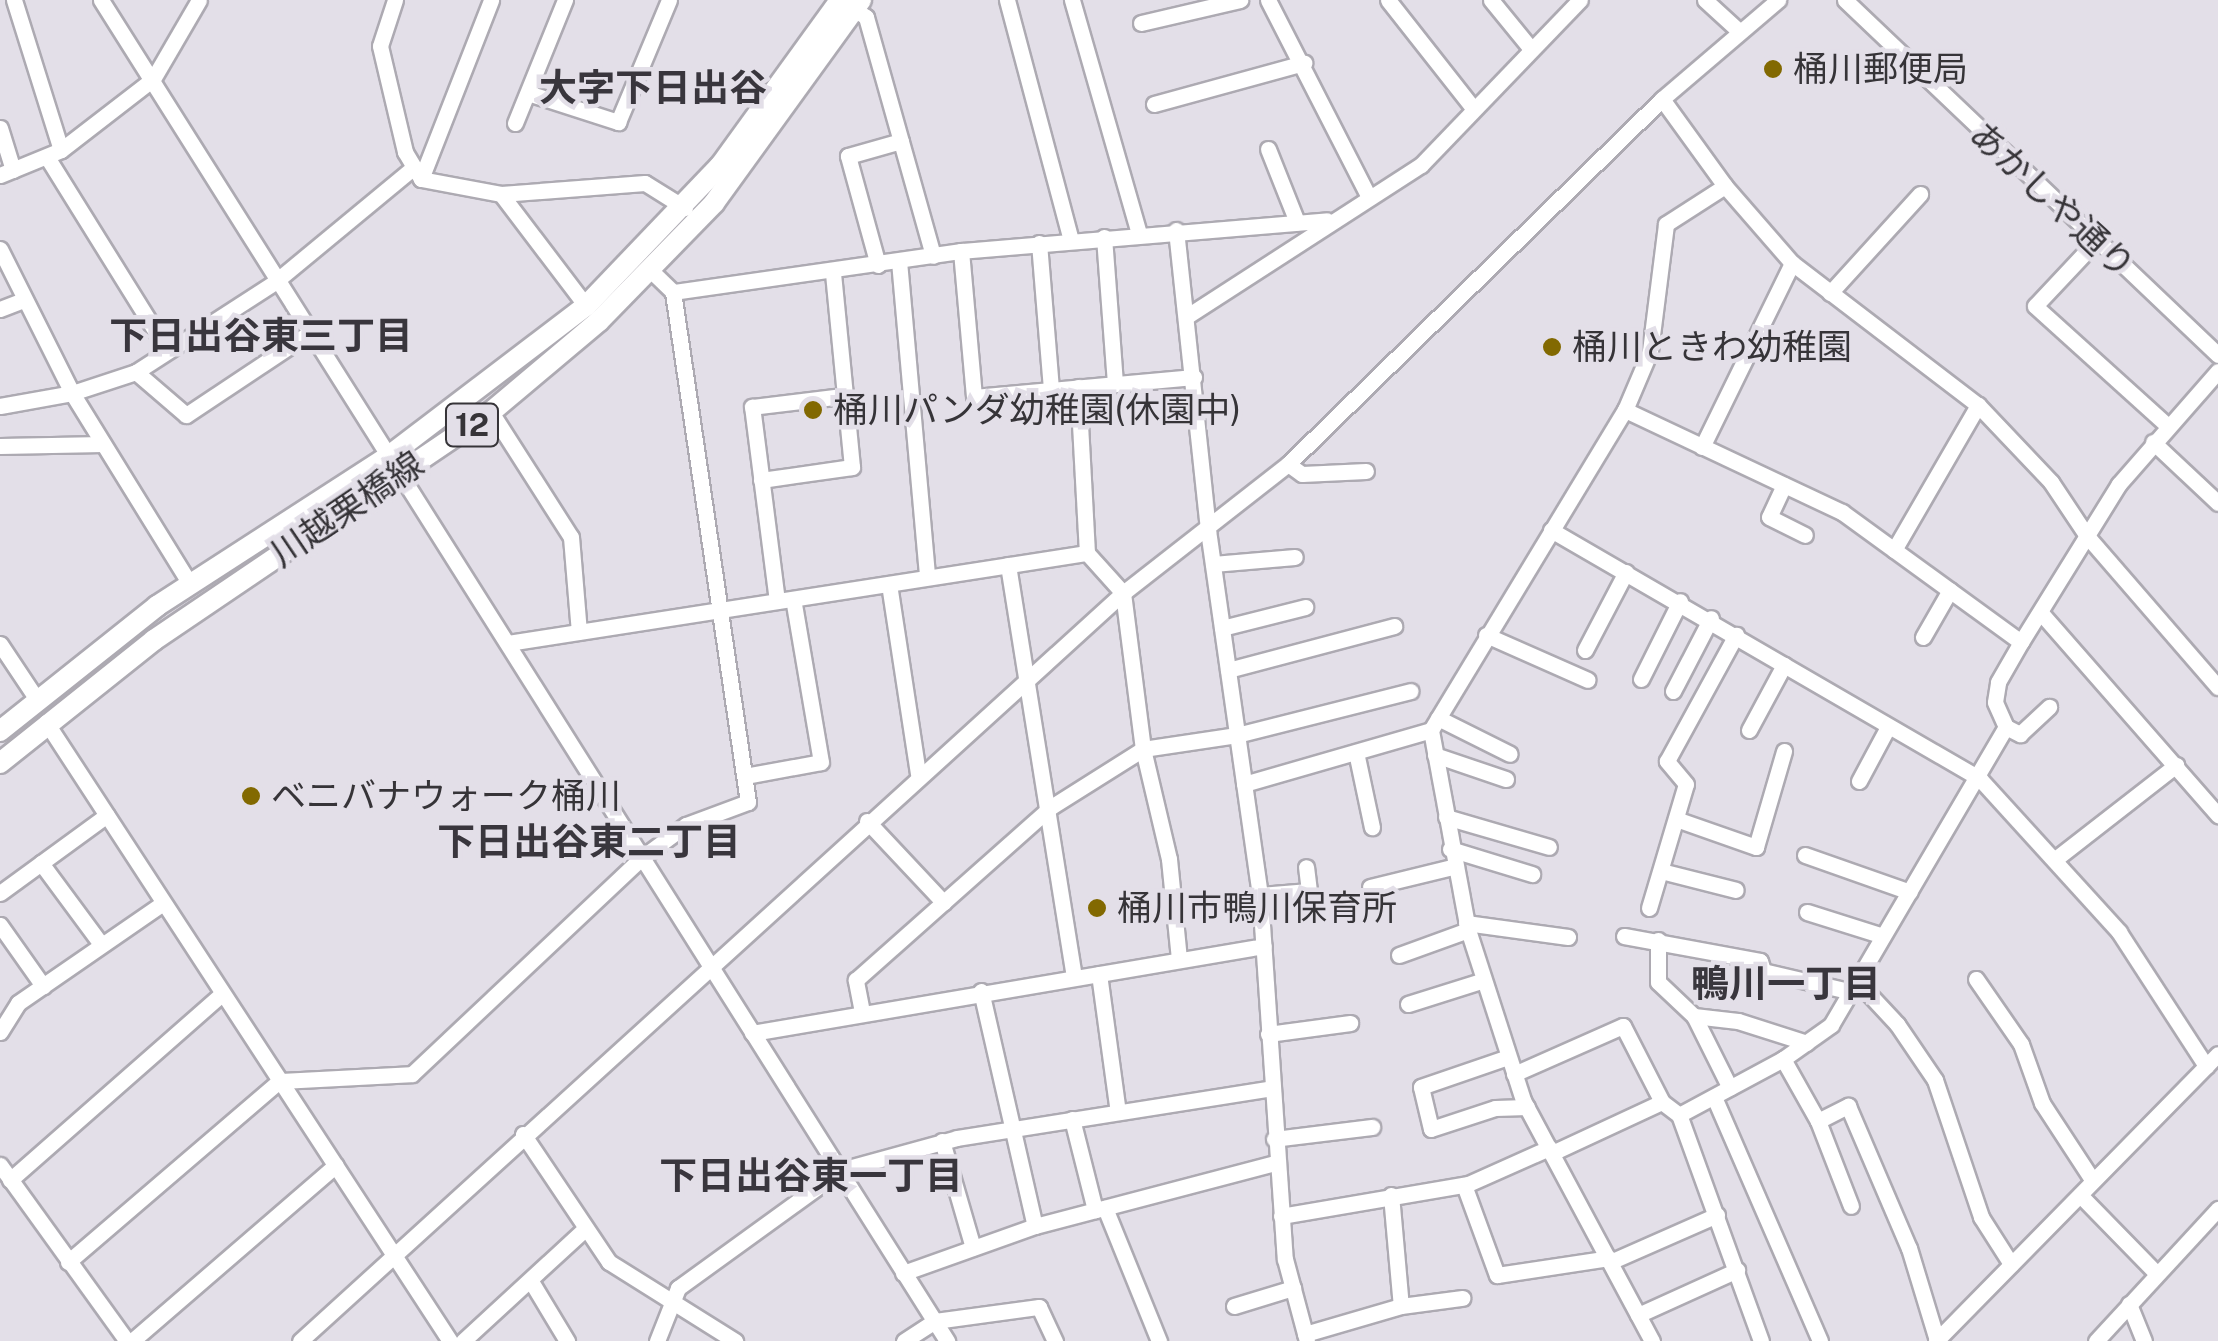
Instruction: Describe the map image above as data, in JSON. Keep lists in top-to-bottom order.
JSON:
{
  "streets": {
    "main road": ["12", "川越栗橋線"],
    "street": ["あかしや通り"]
  },
  "districts": [
    "大字下日出谷",
    "下日出谷東三丁目",
    "下日出谷東二丁目",
    "鴨川一丁目",
    "下日出谷東一丁目"
  ],
  "places": [
    "桶川郵便局",
    "桶川ときわ幼稚園",
    "桶川パンダ幼稚園(休園中)",
    "ベニバナウォーク桶川",
    "桶川市鴨川保育所"
  ]
}
